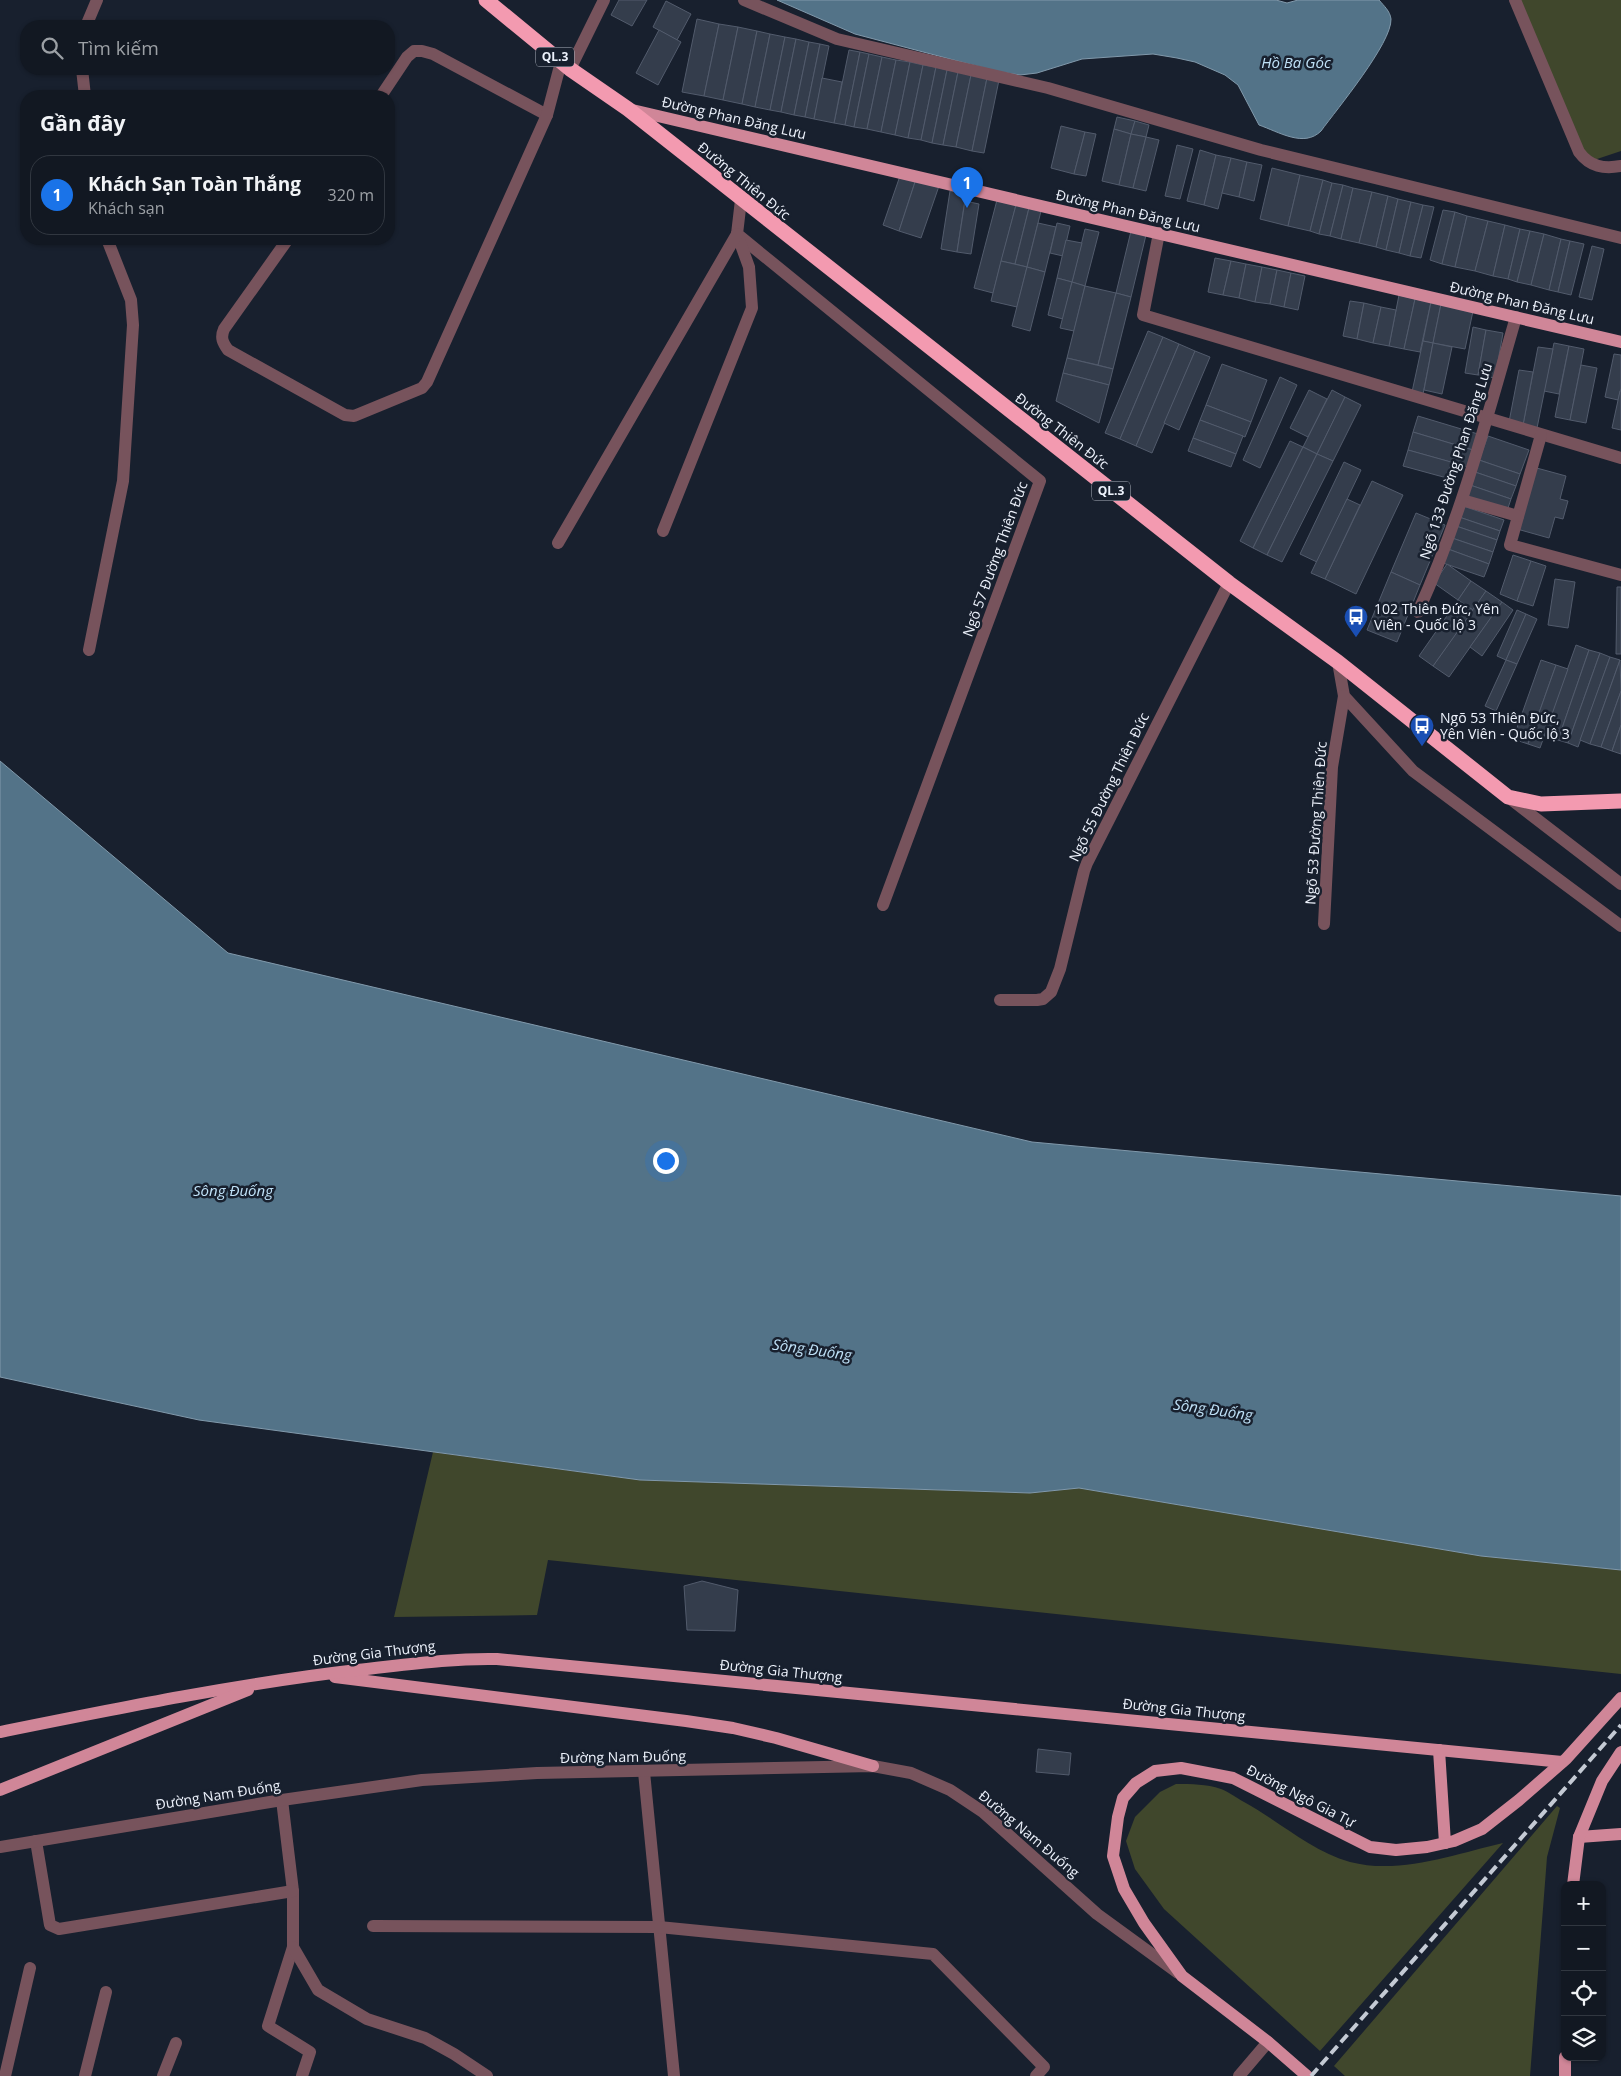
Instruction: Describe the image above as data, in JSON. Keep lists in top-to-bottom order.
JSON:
{
  "streets": {
    "highway": ["QL.3", "Đường Thiên Đức"],
    "main road": ["Đường Phan Đăng Lưu", "Đường Gia Thượng", "Đường Ngô Gia Tự"],
    "street": [
      "Ngõ 133 Đường Phan Đăng Lưu",
      "Ngõ 57 Đường Thiên Đức",
      "Ngõ 55 Đường Thiên Đức",
      "Ngõ 53 Đường Thiên Đức",
      "Đường Nam Đuống"
    ]
  },
  "crossings": [
    ["QL.3", "Đường Phan Đăng Lưu"],
    ["QL.3", "Đường Thiên Đức"],
    ["Đường Phan Đăng Lưu", "Đường Thiên Đức"],
    ["Đường Phan Đăng Lưu", "Ngõ 133 Đường Phan Đăng Lưu"],
    ["Đường Thiên Đức", "Ngõ 55 Đường Thiên Đức"],
    ["Đường Gia Thượng", "Đường Ngô Gia Tự"],
    ["Đường Nam Đuống", "Đường Ngô Gia Tự"]
  ],
  "water": ["Hồ Ba Góc", "Sông Đuống"],
  "places": {
    "bus stop": ["102 Thiên Đức, Yên Viên - Quốc lộ 3", "Ngõ 53 Thiên Đức, Yên Viên - Quốc lộ 3"]
  },
  "page": {
    "search": "Tìm kiếm",
    "heading": "Gần đây",
    "list": [
      {
        "mark": "1",
        "name": "Khách Sạn Toàn Thắng",
        "note": "Khách sạn",
        "value": "320 m"
      }
    ],
    "pins": "1",
    "map_buttons": ["+", "−"]
  }
}
